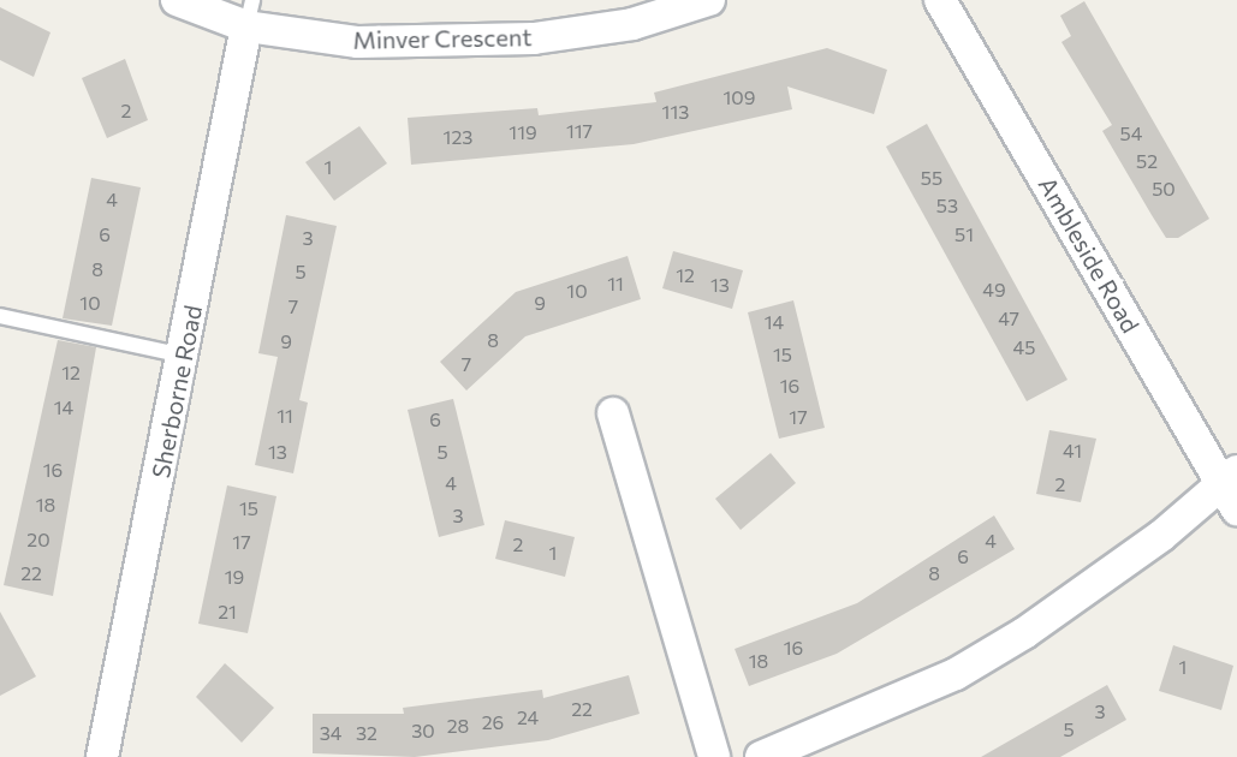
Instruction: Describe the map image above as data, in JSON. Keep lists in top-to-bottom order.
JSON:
{
  "streets": {
    "street": ["Minver Crescent", "Ambleside Road", "Sherborne Road"]
  },
  "crossings": [
    ["Minver Crescent", "Sherborne Road"]
  ],
  "house_numbers": [
    "109",
    "2",
    "113",
    "117",
    "119",
    "54",
    "123",
    "52",
    "1",
    "55",
    "50",
    "4",
    "53",
    "6",
    "51",
    "3",
    "8",
    "5",
    "12",
    "11",
    "13",
    "49",
    "10",
    "10",
    "9",
    "7",
    "47",
    "14",
    "8",
    "9",
    "45",
    "15",
    "7",
    "12",
    "16",
    "14",
    "11",
    "17",
    "6",
    "41",
    "13",
    "5",
    "16",
    "4",
    "2",
    "18",
    "15",
    "3",
    "20",
    "4",
    "17",
    "2",
    "1",
    "6",
    "22",
    "8",
    "19",
    "21",
    "16",
    "18",
    "1",
    "22",
    "3",
    "24",
    "26",
    "28",
    "5",
    "30",
    "34",
    "32"
  ]
}
